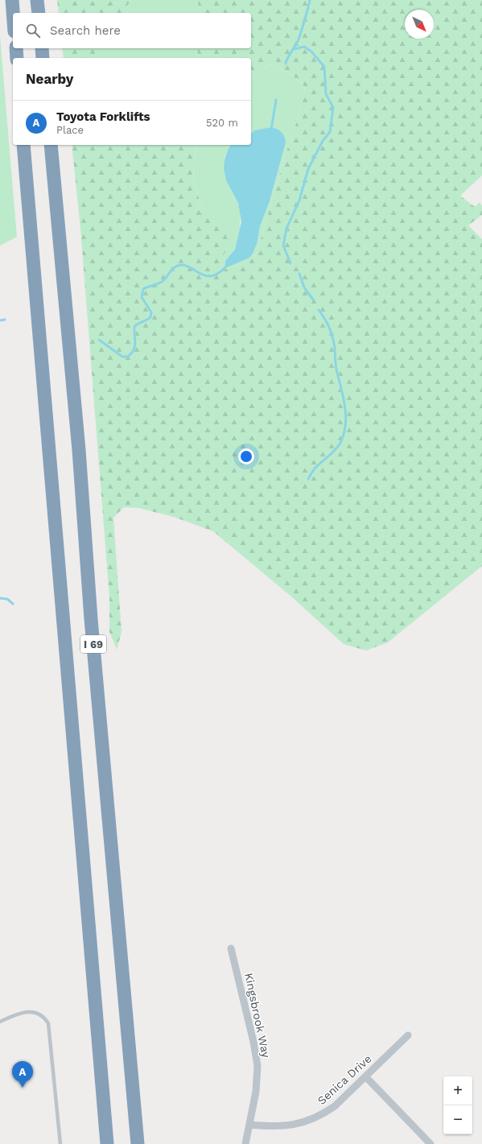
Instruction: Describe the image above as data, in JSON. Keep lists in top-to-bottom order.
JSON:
{
  "streets": {
    "highway": ["I 69"],
    "street": ["Kingsbrook Way", "Senica Drive"]
  },
  "crossings": [
    ["Kingsbrook Way", "Senica Drive"]
  ],
  "north": "bottom right",
  "page": {
    "search": "Search here",
    "heading": "Nearby",
    "list": [
      {
        "mark": "A",
        "name": "Toyota Forklifts",
        "note": "Place",
        "value": "520 m"
      }
    ],
    "pins": "A",
    "map_buttons": ["+", "−"]
  }
}
